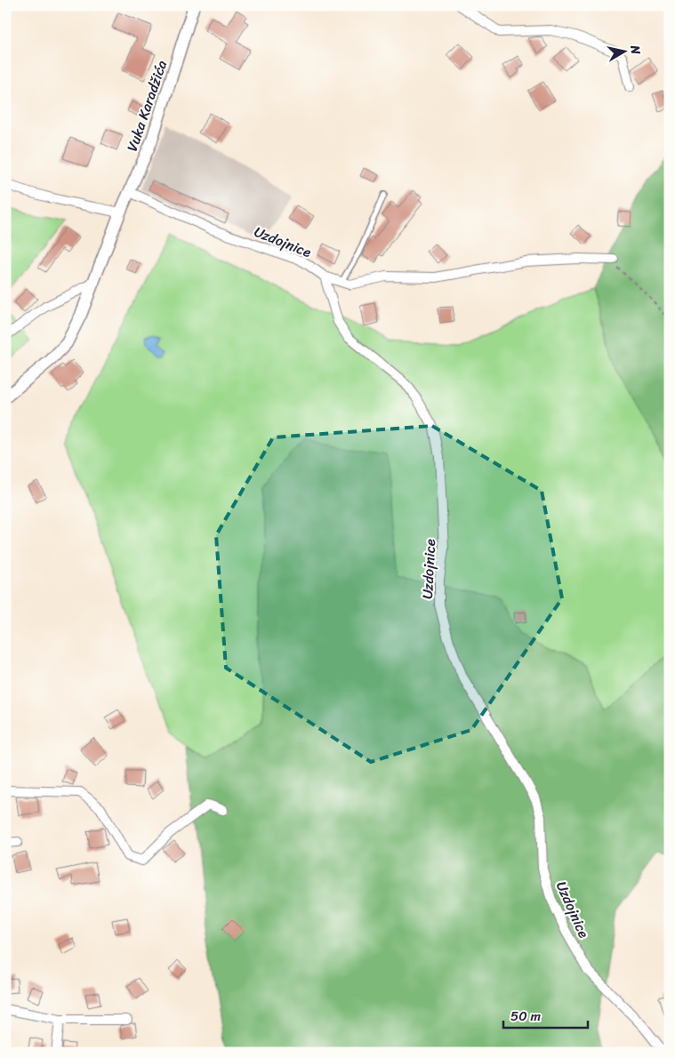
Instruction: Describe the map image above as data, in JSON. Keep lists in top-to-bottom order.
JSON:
{
  "streets": {
    "street": ["Vuka Karadžića", "Uzdojnice"]
  },
  "crossings": [
    ["Vuka Karadžića", "Uzdojnice"]
  ],
  "scale_bar": "50 m",
  "north": "right"
}
